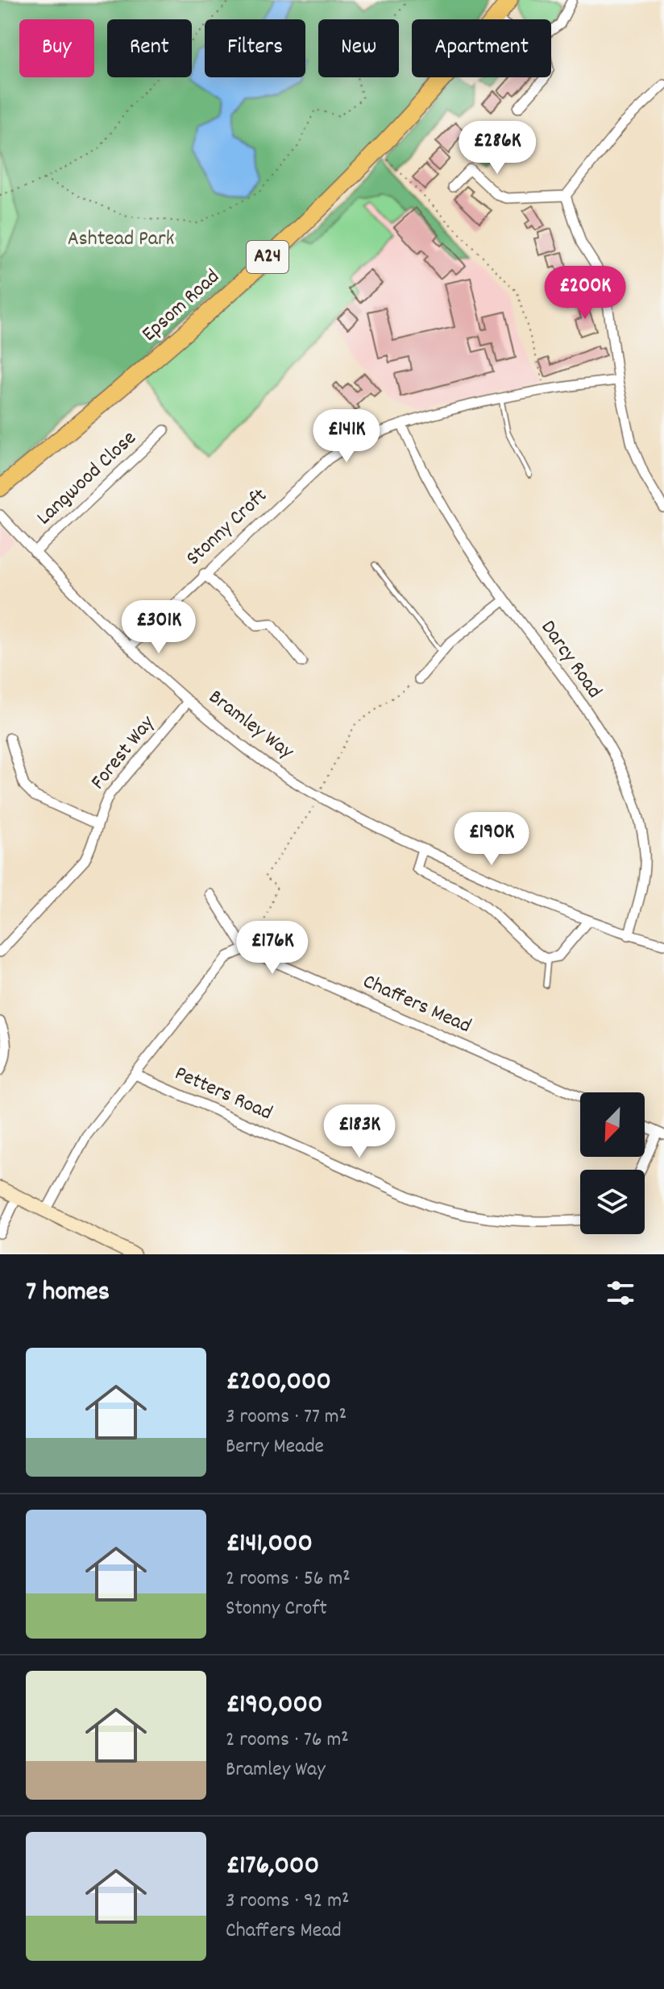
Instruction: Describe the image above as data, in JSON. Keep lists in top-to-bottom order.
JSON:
{
  "streets": {
    "highway": ["A24", "Epsom Road"],
    "street": [
      "Langwood Close",
      "Stonny Croft",
      "Darcy Road",
      "Bramley Way",
      "Forest Way",
      "Chaffers Mead",
      "Petters Road"
    ]
  },
  "crossings": [
    ["Langwood Close", "Bramley Way"],
    ["Stonny Croft", "Darcy Road"],
    ["Stonny Croft", "Bramley Way"],
    ["Darcy Road", "Bramley Way"],
    ["Bramley Way", "Forest Way"]
  ],
  "parks": ["Ashtead Park"],
  "north": "bottom left",
  "page": {
    "chip": [
      "Buy",
      "Rent",
      "Filters",
      "New",
      "Apartment"
    ],
    "price": [
      "£286K",
      "£200K",
      "£141K",
      "£301K",
      "£190K",
      "£176K",
      "£183K"
    ],
    "heading": "7 homes",
    "list": [
      {
        "name": "£200,000",
        "note": "3 rooms · 77 m² · Berry Meade"
      },
      {
        "name": "£141,000",
        "note": "2 rooms · 56 m² · Stonny Croft"
      },
      {
        "name": "£190,000",
        "note": "2 rooms · 76 m² · Bramley Way"
      },
      {
        "name": "£176,000",
        "note": "3 rooms · 92 m² · Chaffers Mead"
      }
    ]
  }
}
